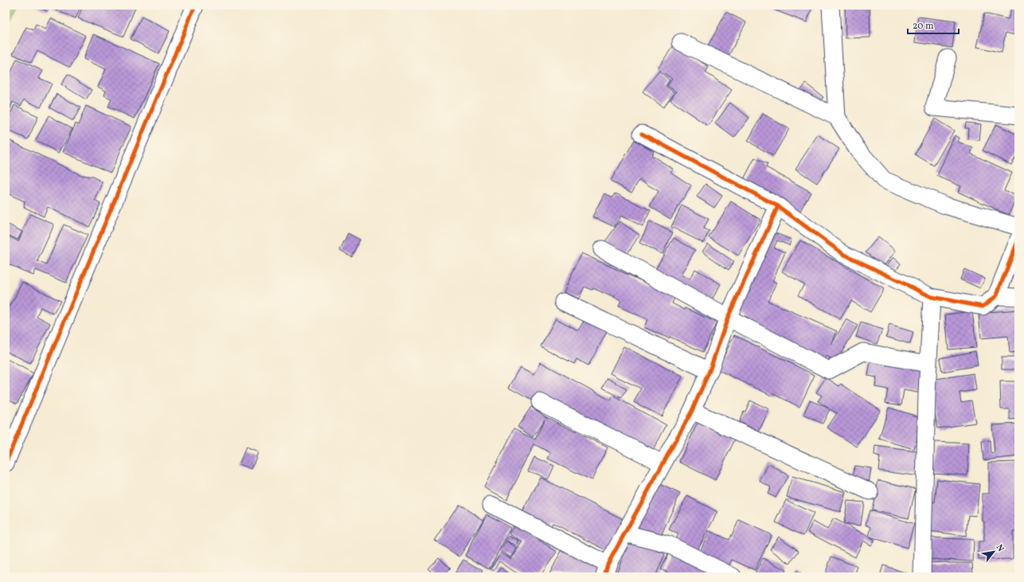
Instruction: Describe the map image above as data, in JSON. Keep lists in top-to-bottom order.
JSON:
{
  "scale_bar": "20 m",
  "north": "top right"
}
